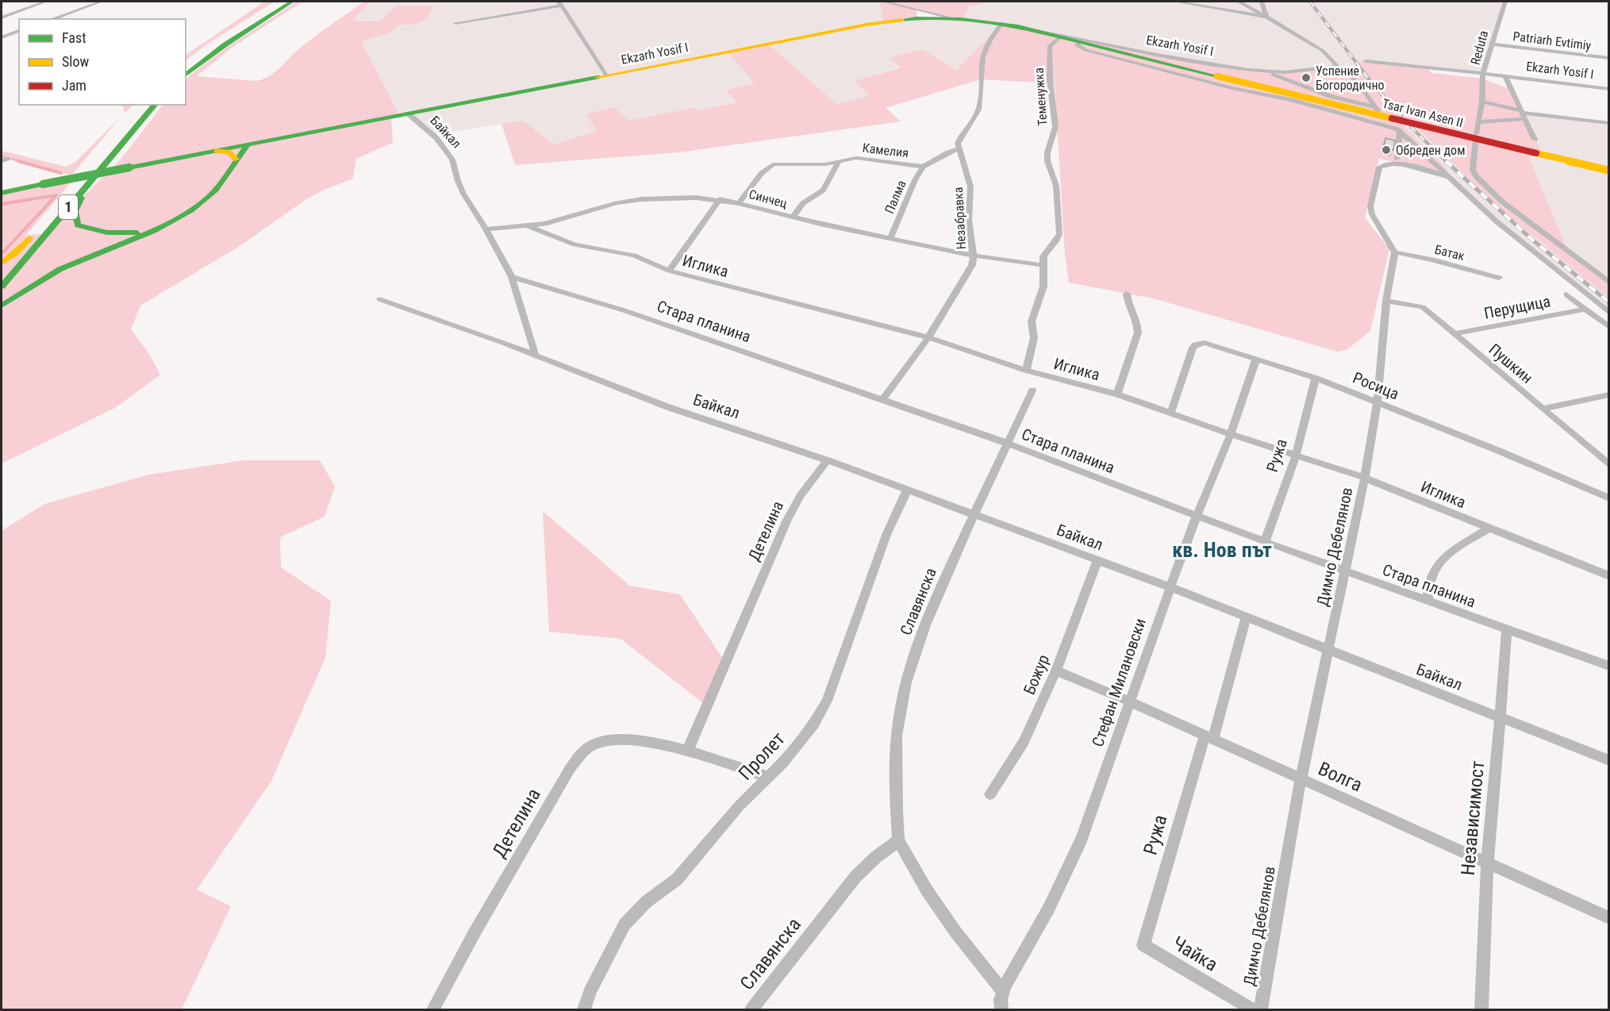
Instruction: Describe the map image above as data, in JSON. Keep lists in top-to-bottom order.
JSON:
{
  "streets": {
    "main road": ["Ekzarh Yosif I", "Tsar Ivan Asen II", "1"],
    "street": [
      "Patriarh Evtimiy",
      "Reduta",
      "Теменужка",
      "Байкал",
      "Камелия",
      "Палма",
      "Синчец",
      "Незабравка",
      "Батак",
      "Иглика",
      "Перущица",
      "Стара планина",
      "Пушкин",
      "Росица",
      "Ружа",
      "Детелина",
      "Димчо Дебелянов",
      "Славянска",
      "Божур",
      "Стефан Милановски",
      "Пролет",
      "Волга",
      "Независимост",
      "Чайка"
    ]
  },
  "crossings": [
    ["Patriarh Evtimiy", "Reduta"],
    ["Ekzarh Yosif I", "Reduta"],
    ["Ekzarh Yosif I", "Теменужка"],
    ["Ekzarh Yosif I", "Tsar Ivan Asen II"],
    ["Ekzarh Yosif I", "Байкал"],
    ["Теменужка", "Tsar Ivan Asen II"],
    ["Теменужка", "Синчец"],
    ["Байкал", "Синчец"],
    ["Байкал", "Стара планина"],
    ["Байкал", "Ружа"],
    ["Байкал", "Детелина"],
    ["Байкал", "Димчо Дебелянов"],
    ["Байкал", "Славянска"],
    ["Байкал", "Божур"],
    ["Байкал", "Стефан Милановски"],
    ["Байкал", "Пролет"],
    ["Байкал", "Независимост"],
    ["Камелия", "Палма"],
    ["Камелия", "Синчец"],
    ["Камелия", "Незабравка"],
    ["Палма", "Синчец"],
    ["Синчец", "Незабравка"],
    ["Синчец", "Иглика"],
    ["Незабравка", "Иглика"],
    ["Незабравка", "Стара планина"],
    ["Батак", "Димчо Дебелянов"],
    ["Иглика", "Росица"],
    ["Иглика", "Ружа"],
    ["Иглика", "Димчо Дебелянов"],
    ["Иглика", "Стефан Милановски"],
    ["Перущица", "Пушкин"],
    ["Стара планина", "Ружа"],
    ["Стара планина", "Димчо Дебелянов"],
    ["Стара планина", "Славянска"],
    ["Стара планина", "Стефан Милановски"],
    ["Стара планина", "Независимост"],
    ["Пушкин", "Димчо Дебелянов"],
    ["Росица", "Ружа"],
    ["Росица", "Димчо Дебелянов"],
    ["Росица", "Стефан Милановски"],
    ["Ружа", "Волга"],
    ["Ружа", "Чайка"],
    ["Детелина", "Пролет"],
    ["Димчо Дебелянов", "Волга"],
    ["Славянска", "Стефан Милановски"],
    ["Божур", "Волга"],
    ["Стефан Милановски", "Волга"],
    ["Волга", "Независимост"]
  ],
  "districts": ["кв. Нов път"],
  "places": ["Успение Богородично", "Обреден дом"],
  "legend": ["Fast", "Slow", "Jam"]
}
